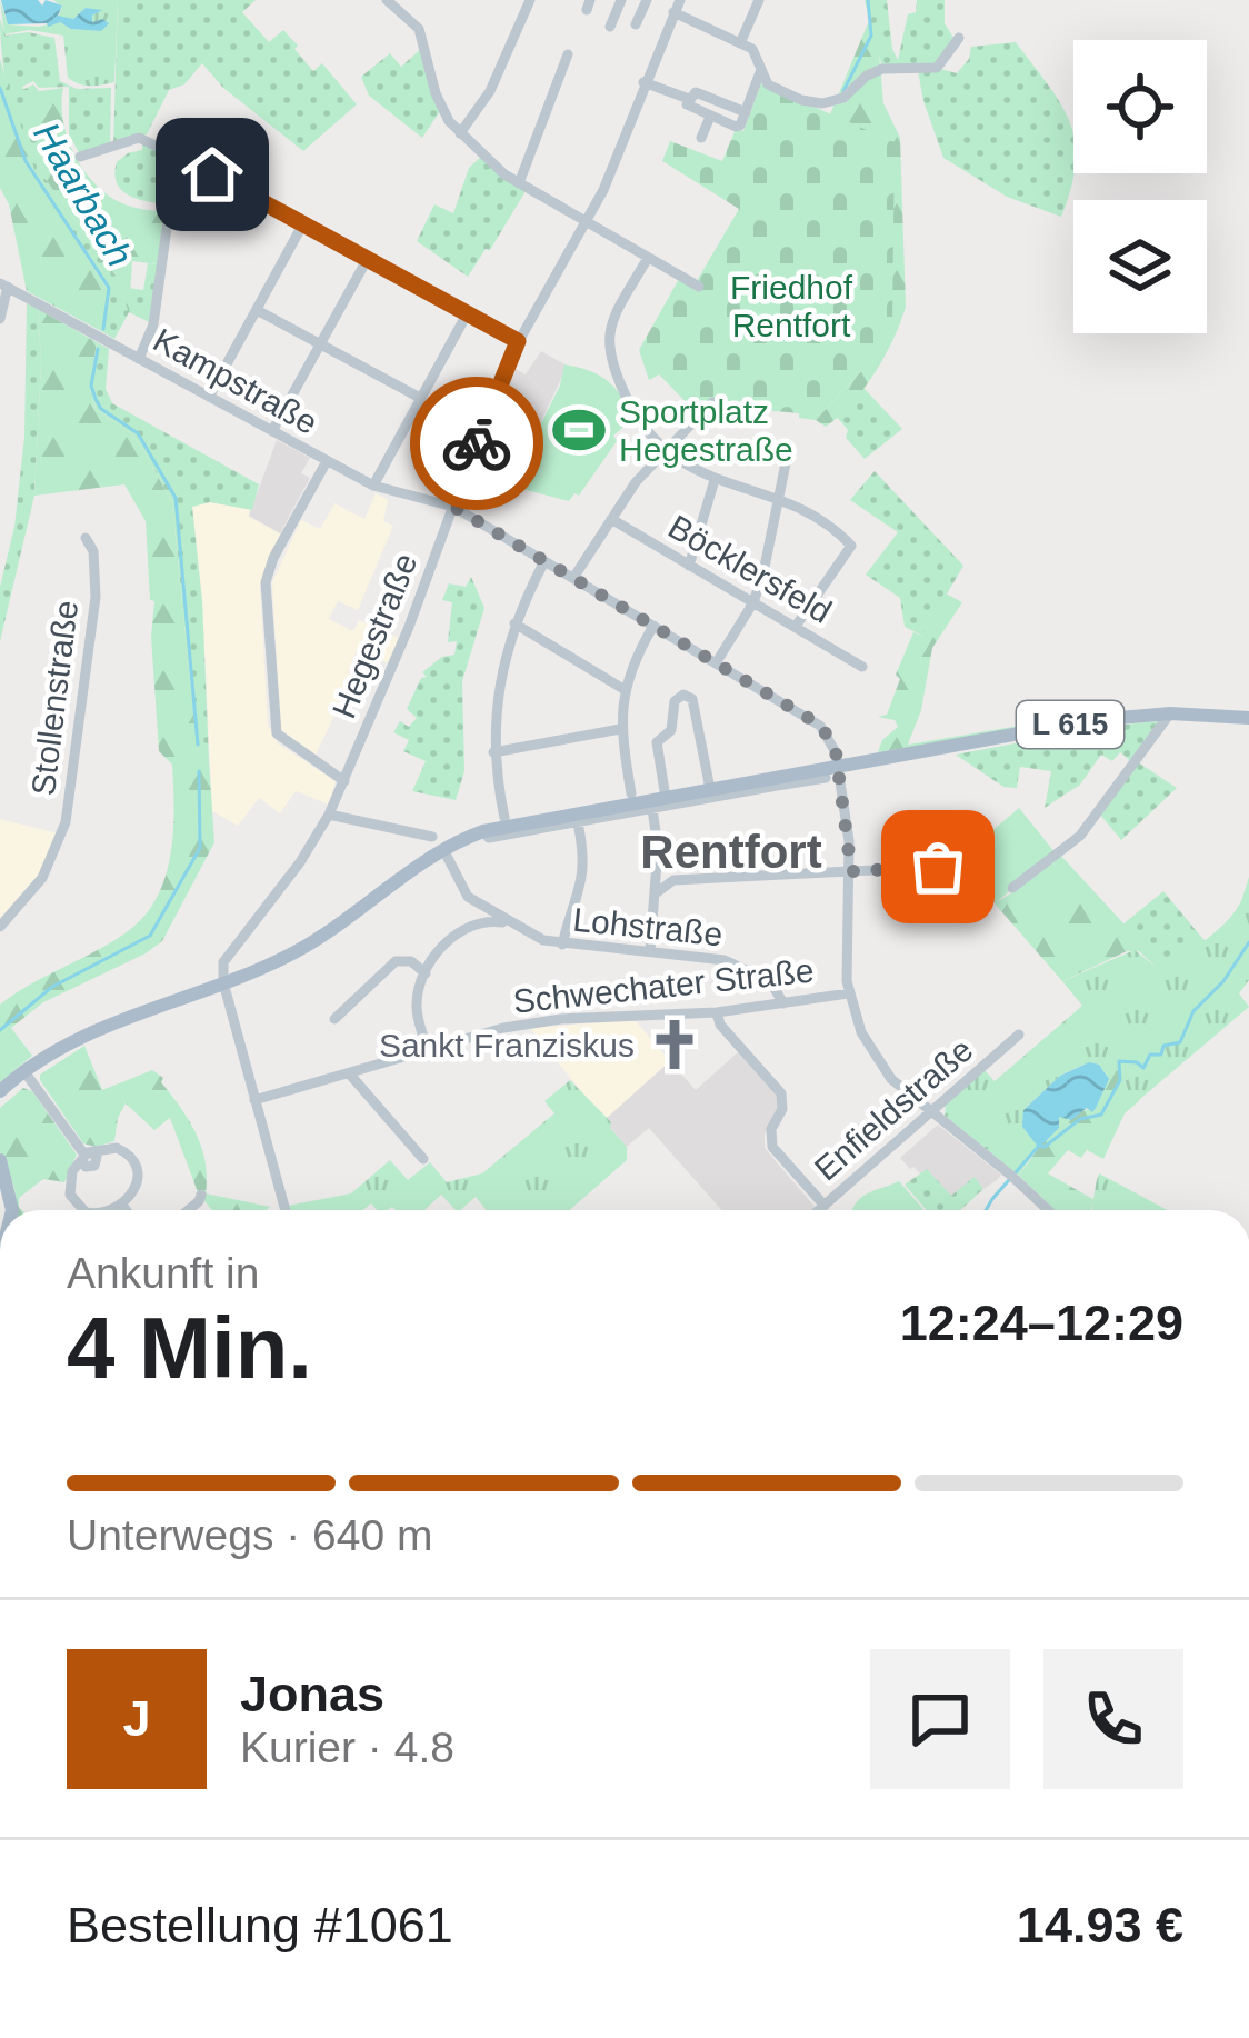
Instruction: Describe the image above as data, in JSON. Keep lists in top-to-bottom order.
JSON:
{
  "streets": {
    "main road": ["L 615"],
    "street": [
      "Kampstraße",
      "Böcklersfeld",
      "Hegestraße",
      "Stollenstraße",
      "Lohstraße",
      "Schwechater Straße",
      "Enfieldstraße"
    ]
  },
  "crossings": [
    ["Kampstraße", "Hegestraße"],
    ["Kampstraße", "L 615"],
    ["Hegestraße", "L 615"],
    ["Lohstraße", "Schwechater Straße"]
  ],
  "districts": ["Rentfort"],
  "water": ["Haarbach"],
  "parks": ["Friedhof Rentfort"],
  "places": {
    "sports": ["Sportplatz Hegestraße"],
    "church": ["Sankt Franziskus"]
  },
  "page": {
    "heading": ["4 Min.", "Ankunft in", "12:24–12:29"],
    "panel": [
      "Jonas",
      "Kurier · 4.8",
      "Bestellung #1061",
      "14.93 €"
    ],
    "bar": "Unterwegs · 640 m",
    "round": "J"
  }
}
